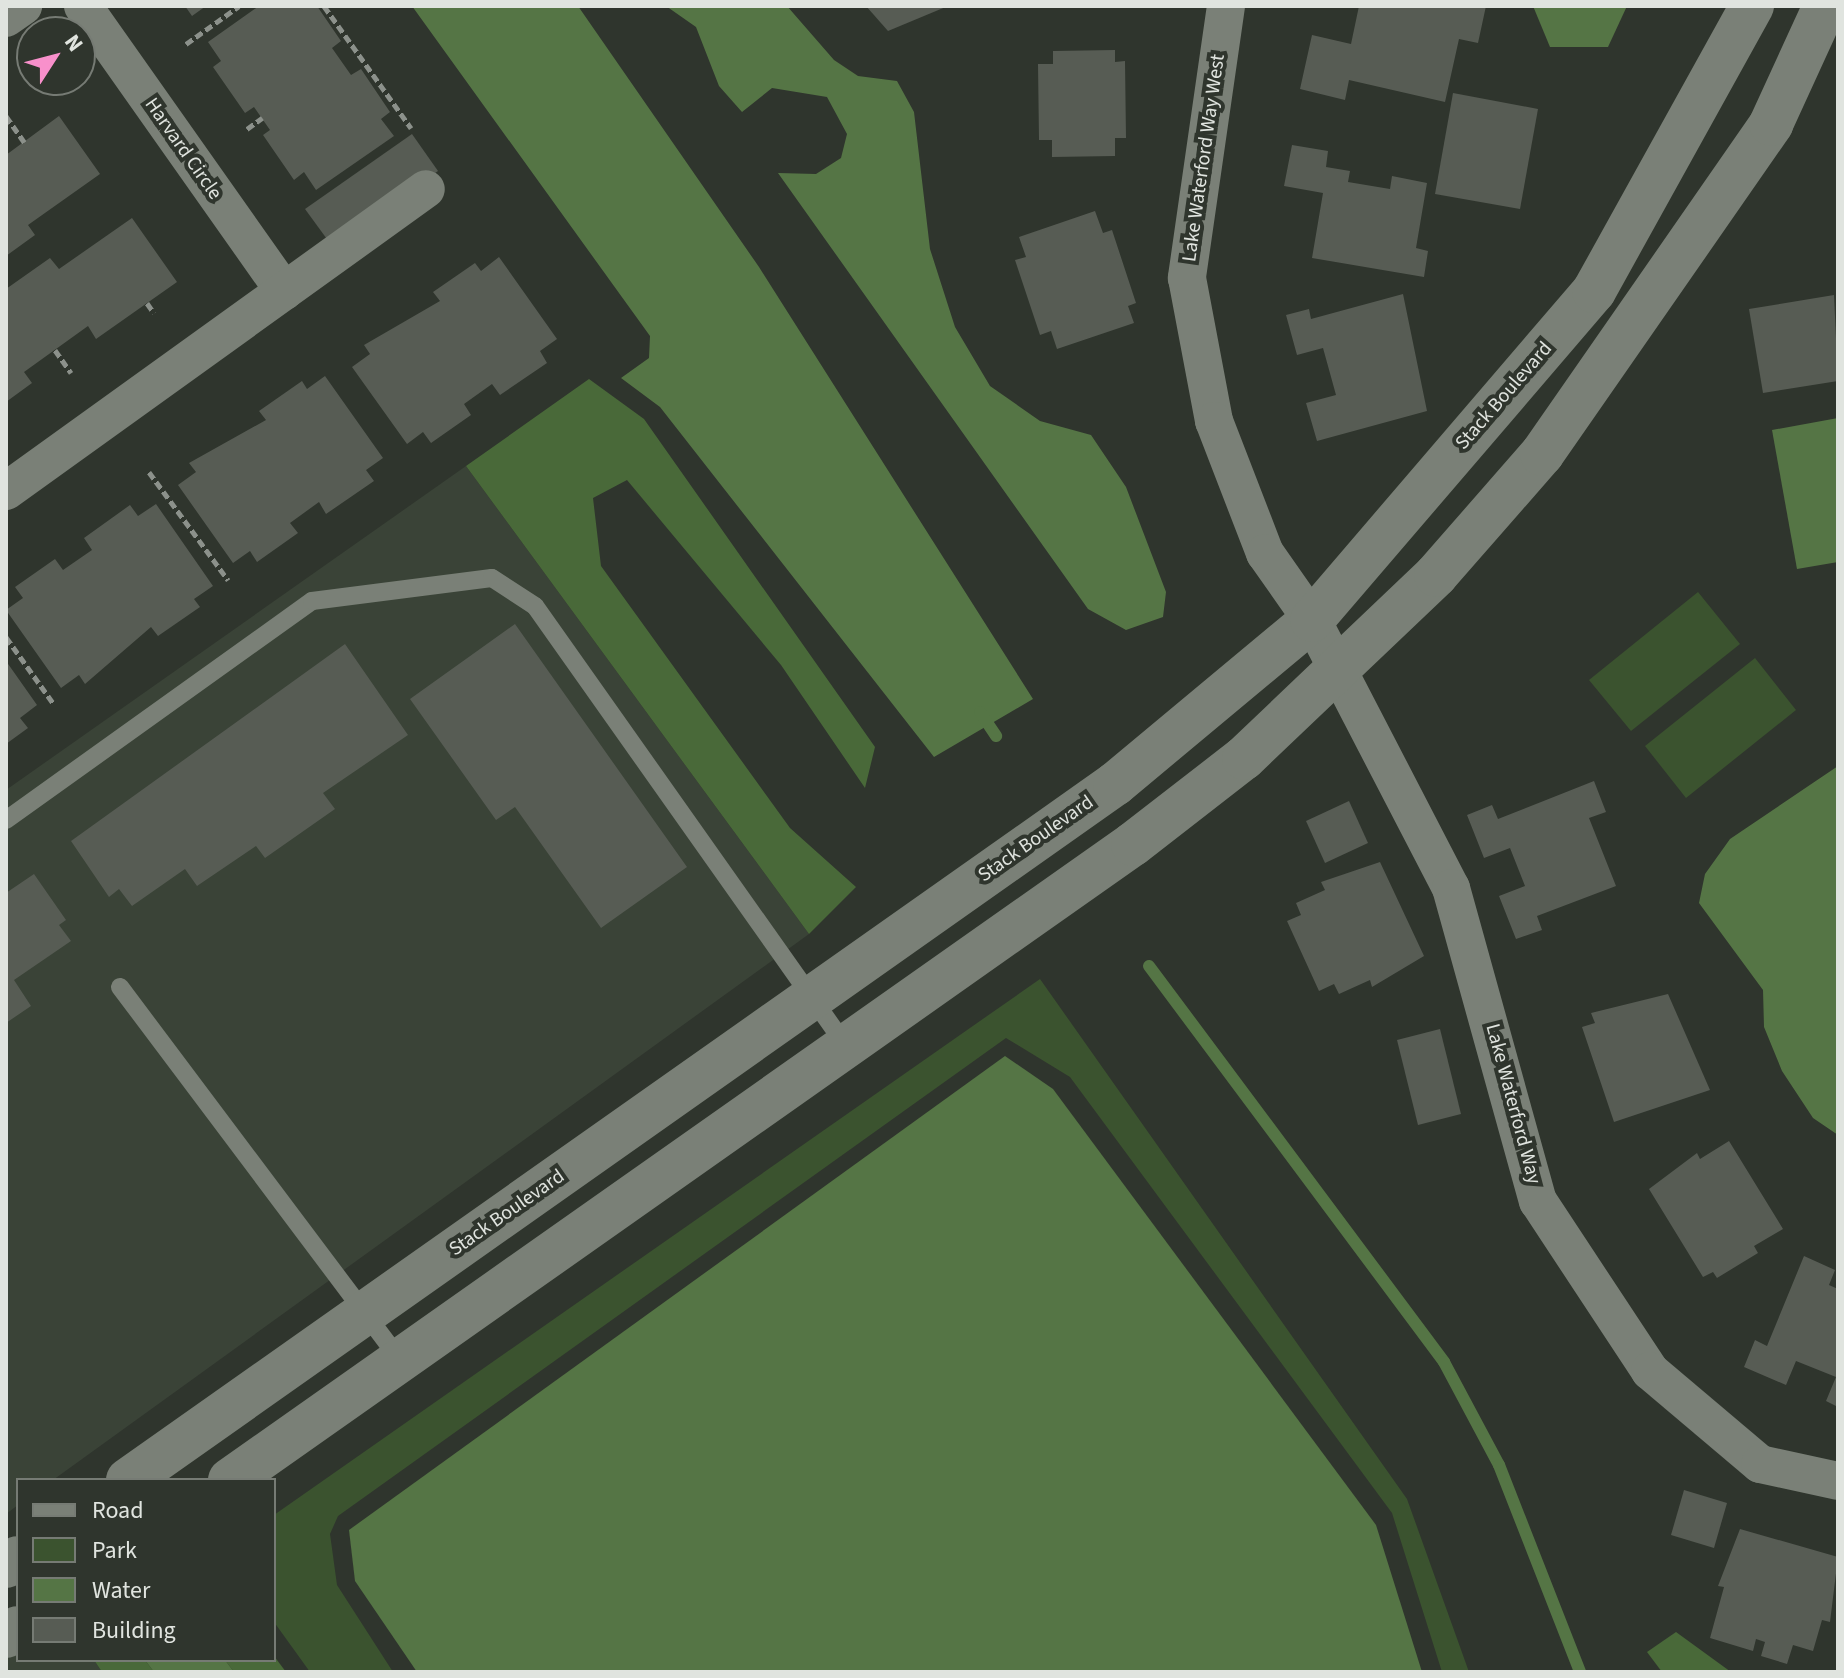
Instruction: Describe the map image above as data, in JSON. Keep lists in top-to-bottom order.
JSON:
{
  "streets": {
    "street": [
      "Harvard Circle",
      "Lake Waterford Way West",
      "Stack Boulevard",
      "Lake Waterford Way"
    ]
  },
  "crossings": [
    ["Lake Waterford Way West", "Stack Boulevard"],
    ["Lake Waterford Way West", "Lake Waterford Way"],
    ["Stack Boulevard", "Lake Waterford Way"]
  ],
  "legend": [
    "Road",
    "Park",
    "Water",
    "Building"
  ],
  "north": "top right"
}
